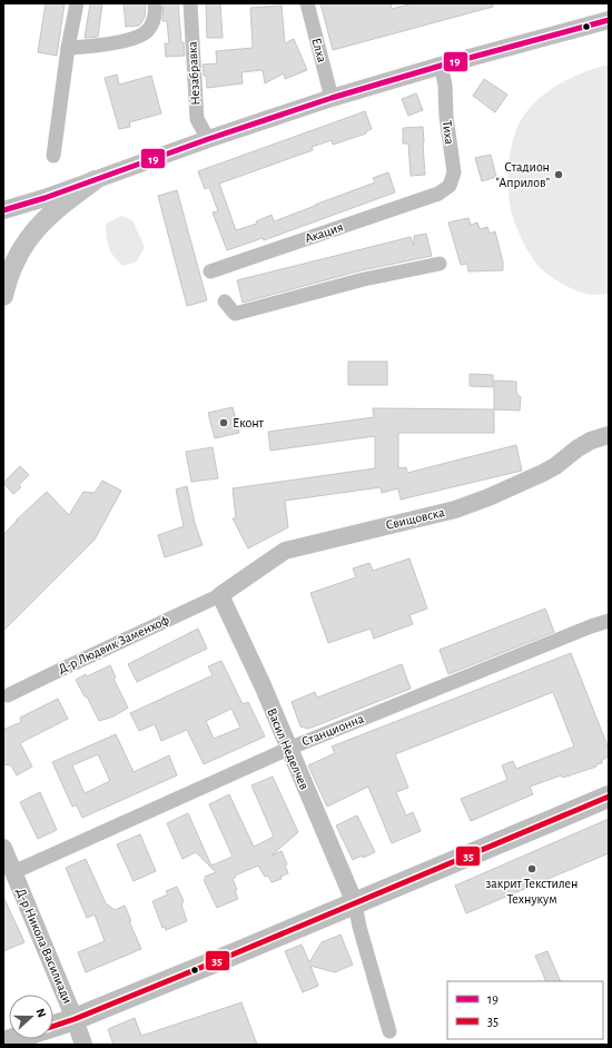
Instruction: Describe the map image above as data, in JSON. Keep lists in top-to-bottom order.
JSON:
{
  "streets": {
    "street": [
      "Елха",
      "Незабравка",
      "Тиха",
      "Акация",
      "Свищовска",
      "Д-р Людвик Заменхоф",
      "Станционна",
      "Васил Неделчев",
      "Д-р Никола Василиади"
    ]
  },
  "crossings": [
    ["Тиха", "Акация"],
    ["Свищовска", "Д-р Людвик Заменхоф"],
    ["Свищовска", "Васил Неделчев"],
    ["Д-р Людвик Заменхоф", "Васил Неделчев"],
    ["Станционна", "Васил Неделчев"],
    ["Станционна", "Д-р Никола Василиади"]
  ],
  "places": ["Стадион \"Априлов\"", "Еконт", "закрит Текстилен Технукум"],
  "lines": ["transit line 19", "transit line 35"],
  "legend": ["19", "35"],
  "north": "right"
}
